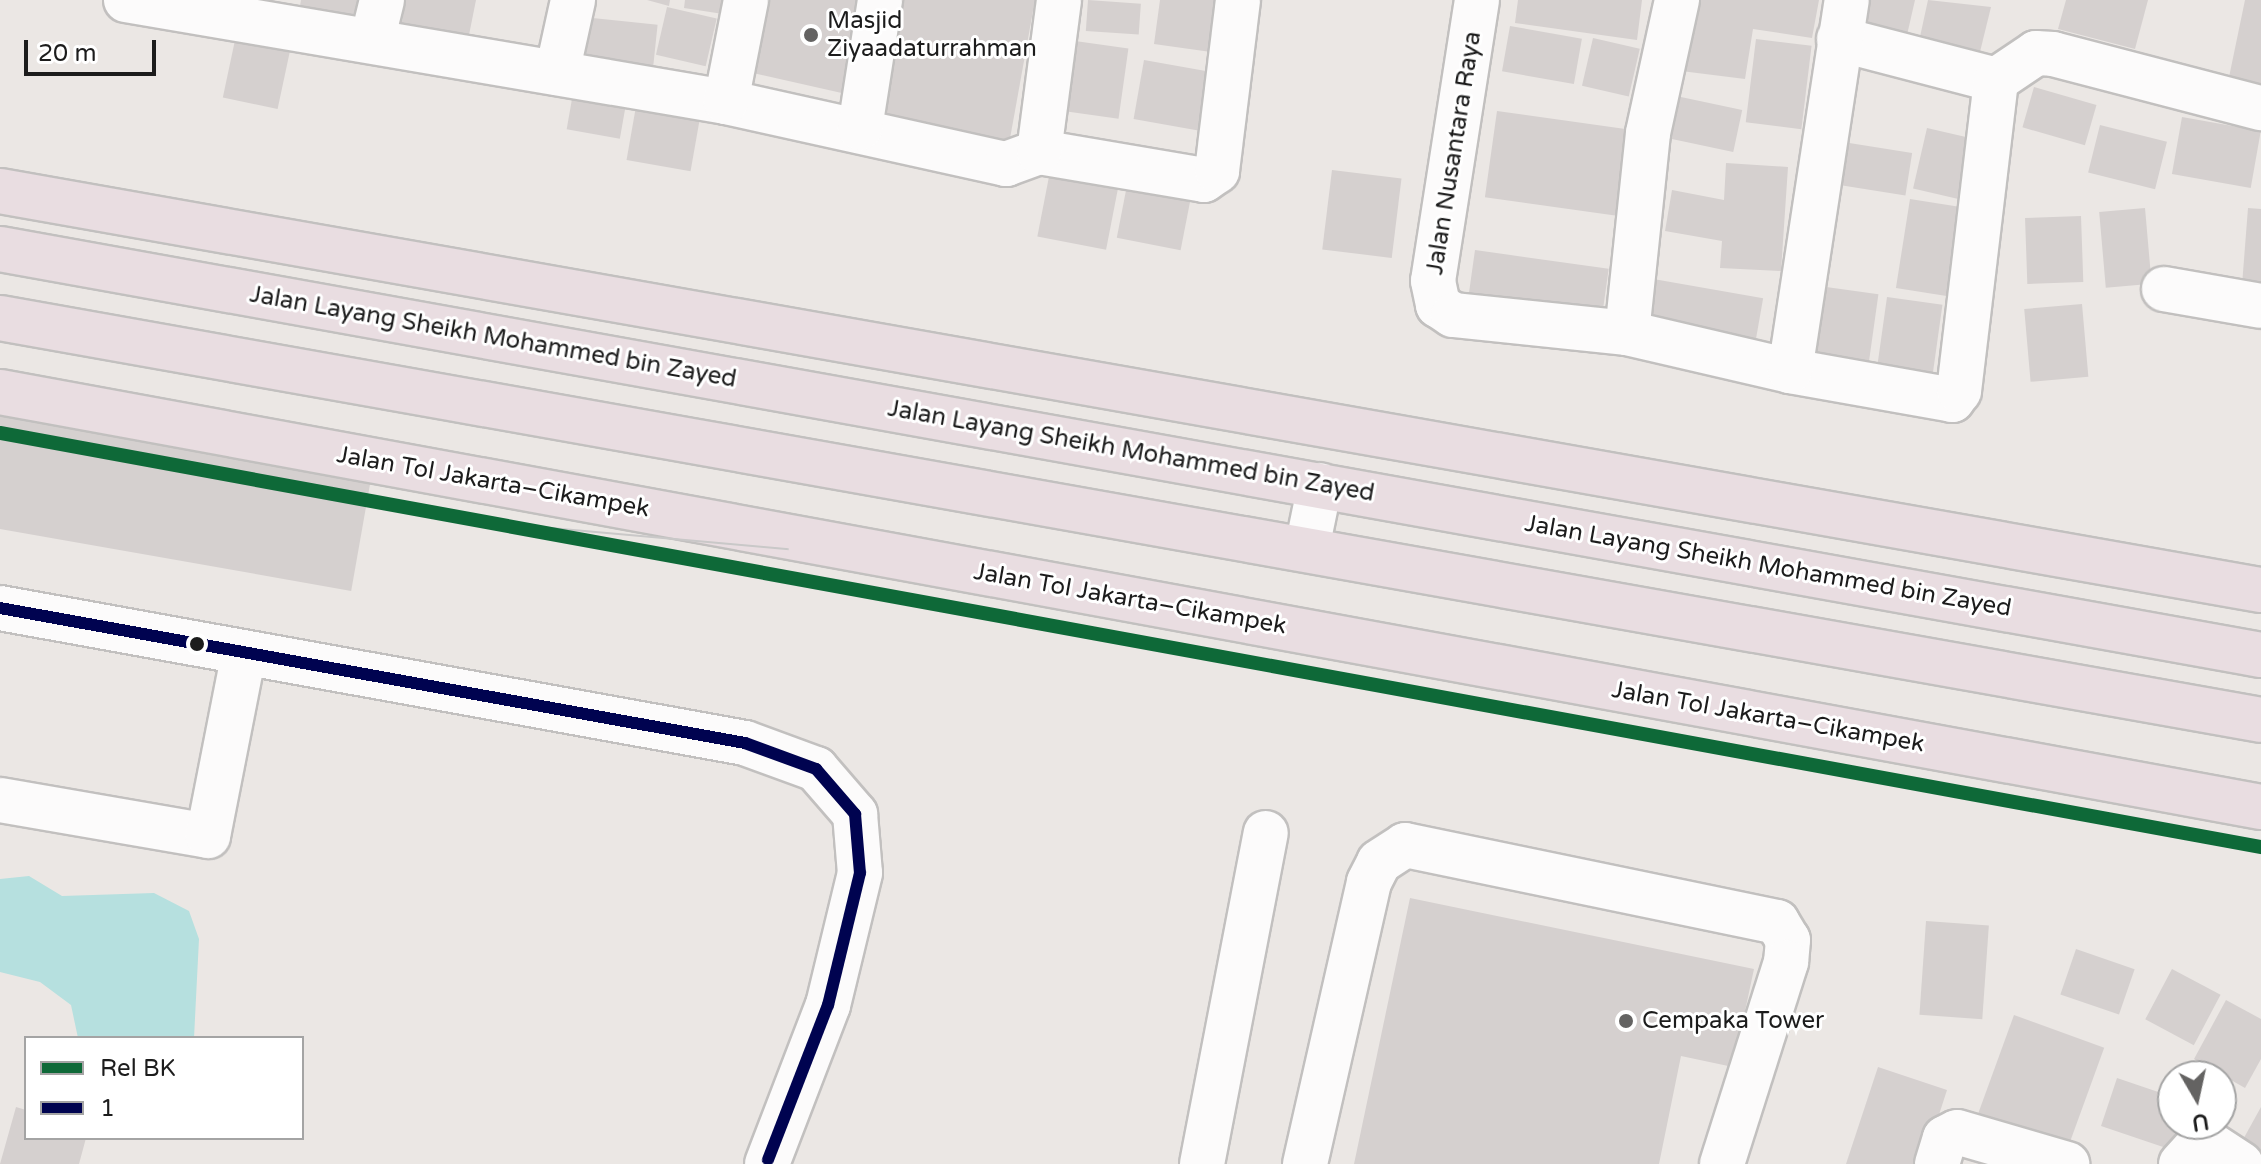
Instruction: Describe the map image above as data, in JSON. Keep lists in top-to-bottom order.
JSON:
{
  "streets": {
    "highway": ["Jalan Layang Sheikh Mohammed bin Zayed", "Jalan Tol Jakarta–Cikampek"],
    "street": ["Jalan Nusantara Raya"]
  },
  "places": ["Masjid Ziyaadaturrahman", "Cempaka Tower"],
  "lines": ["rail line BK", "transit line 1"],
  "legend": ["Rel BK", "1"],
  "scale_bar": "20 m",
  "north": "bottom"
}
